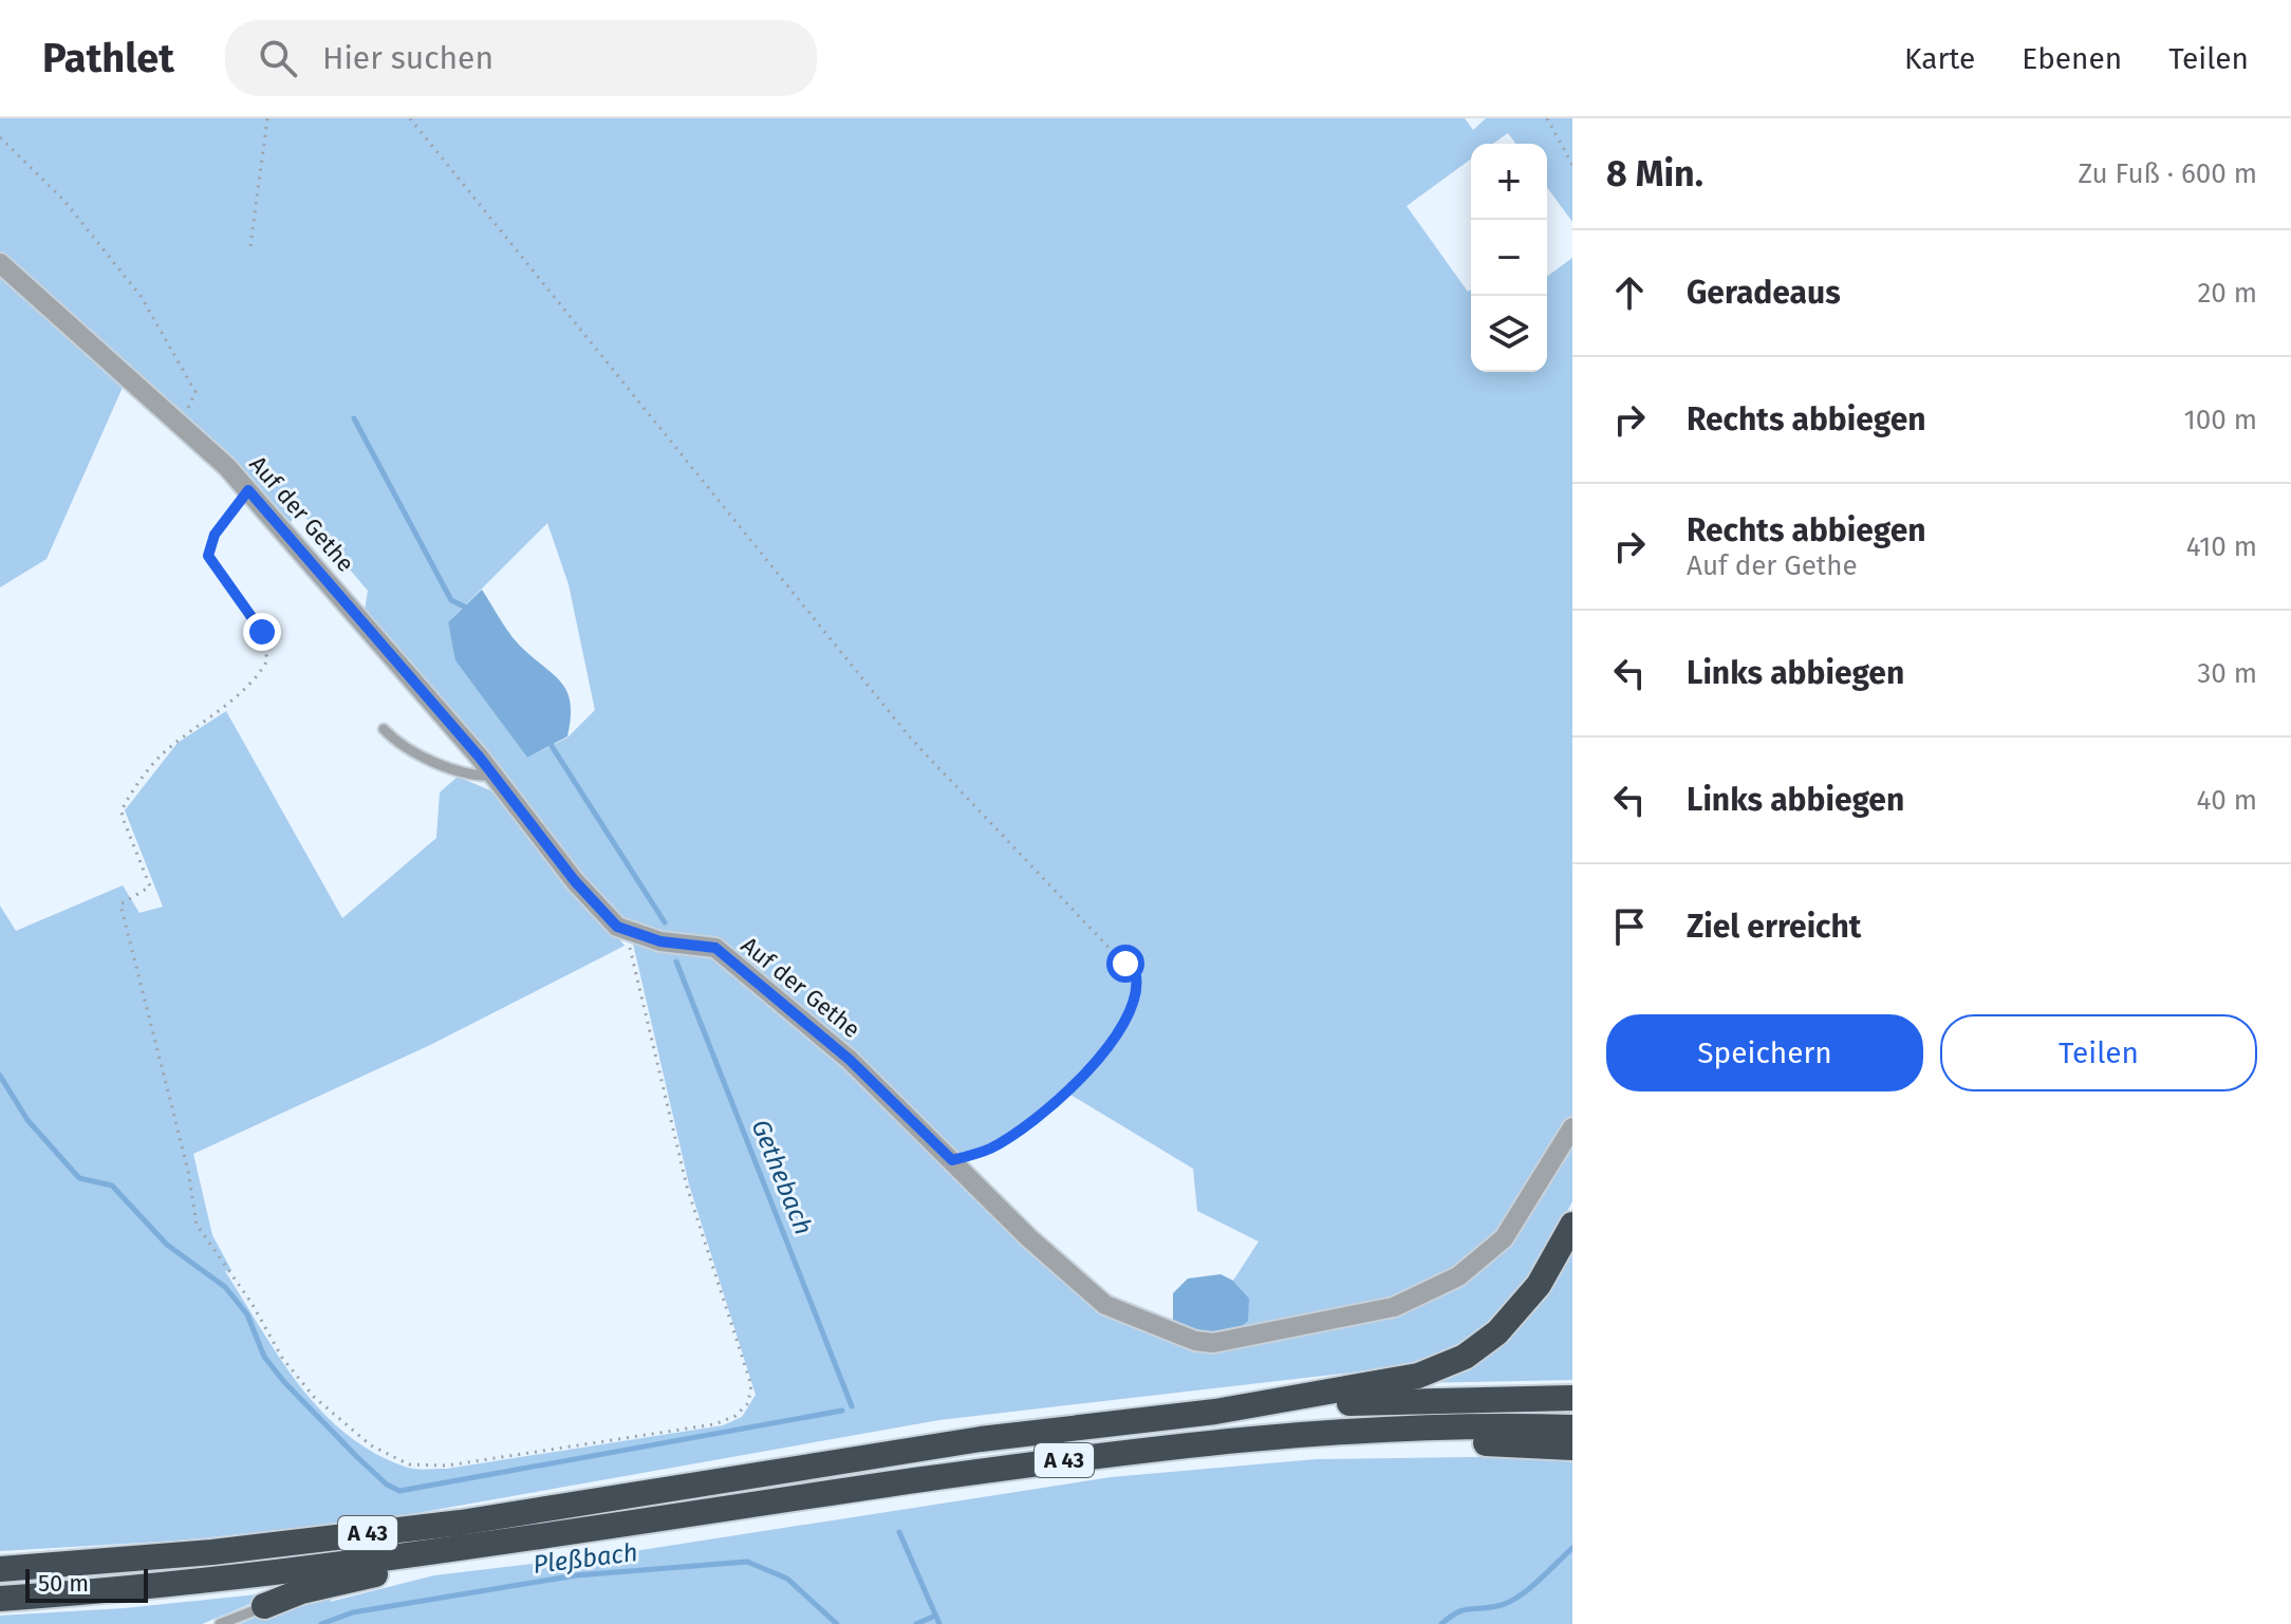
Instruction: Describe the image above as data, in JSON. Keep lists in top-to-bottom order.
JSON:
{
  "streets": {
    "highway": ["A 43"],
    "street": ["Auf der Gethe"]
  },
  "water": ["Gethebach", "Pleßbach"],
  "scale_bar": "50 m",
  "page": {
    "header": "Pathlet",
    "search": "Hier suchen",
    "nav": ["Karte", "Ebenen", "Teilen"],
    "heading": ["8 Min.", "Zu Fuß · 600 m"],
    "map_buttons": ["+", "−"],
    "list": [
      ["Geradeaus", "20 m"],
      ["Rechts abbiegen", "100 m"],
      ["Rechts abbiegen", "Auf der Gethe", "410 m"],
      ["Links abbiegen", "30 m"],
      ["Links abbiegen", "40 m"],
      "Ziel erreicht"
    ],
    "buttons": ["Speichern", "Teilen"],
    "scale": "50 m"
  }
}
